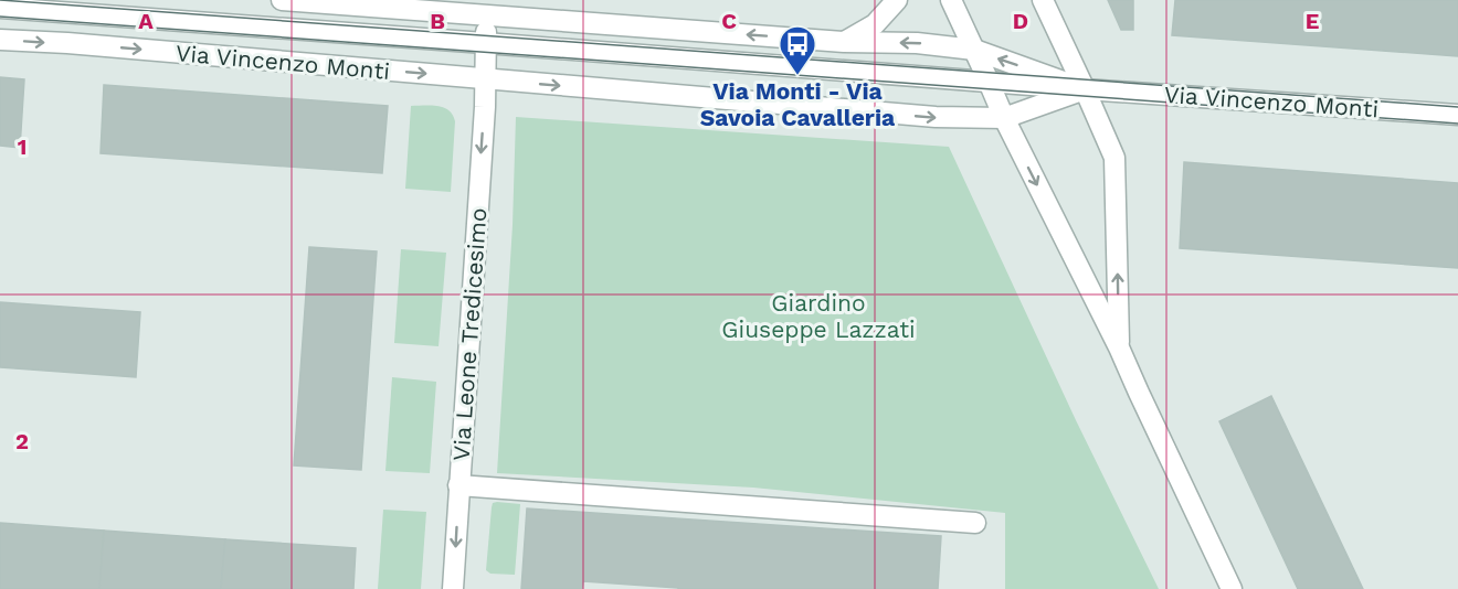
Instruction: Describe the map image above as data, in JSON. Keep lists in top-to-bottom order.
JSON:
{
  "streets": {
    "street": ["Via Vincenzo Monti", "Via Leone Tredicesimo"]
  },
  "crossings": [
    ["Via Vincenzo Monti", "Via Leone Tredicesimo"]
  ],
  "one_way": ["Via Leone Tredicesimo"],
  "parks": ["Giardino Giuseppe Lazzati"],
  "places": {
    "bus stop": ["Via Monti - Via Savoia Cavalleria"]
  },
  "grid": {
    "columns": [
      "A",
      "B",
      "C",
      "D",
      "E"
    ],
    "rows": ["1", "2"]
  }
}
